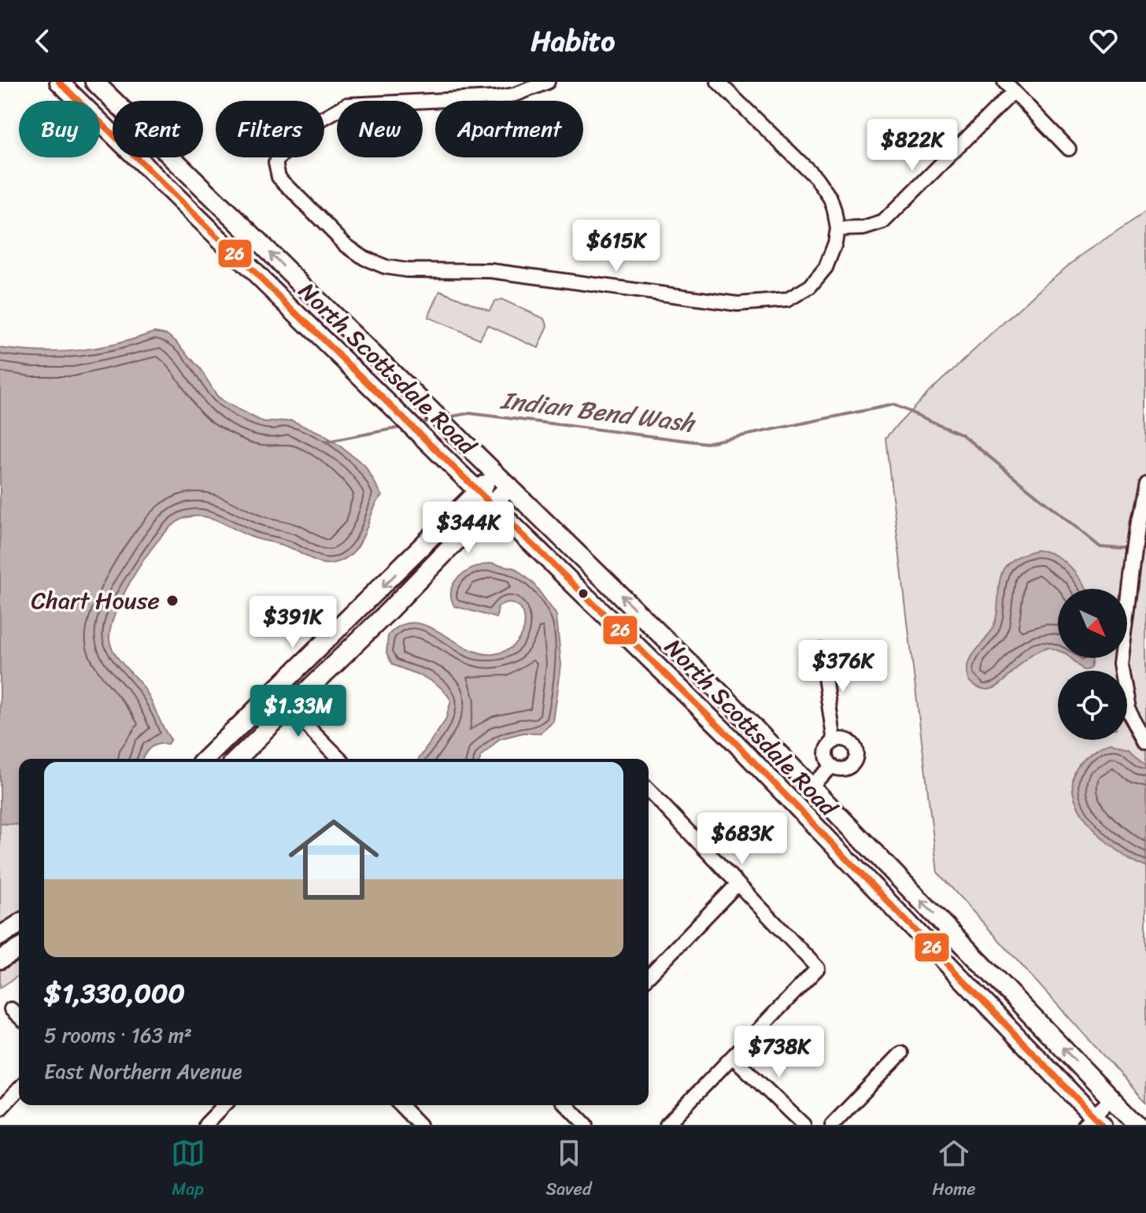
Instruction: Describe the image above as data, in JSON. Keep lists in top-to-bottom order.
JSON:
{
  "streets": {
    "main road": ["North Scottsdale Road"]
  },
  "water": ["Indian Bend Wash"],
  "places": ["Chart House"],
  "lines": ["transit line 26"],
  "north": "bottom right",
  "page": {
    "header": "Habito",
    "chip": [
      "Buy",
      "Rent",
      "Filters",
      "New",
      "Apartment"
    ],
    "price": [
      "$822K",
      "$615K",
      "$344K",
      "$391K",
      "$376K",
      "$1.33M",
      "$683K",
      "$738K"
    ],
    "list": [
      {
        "name": "$1,330,000",
        "note": "5 rooms · 163 m² · East Northern Avenue"
      }
    ],
    "tabs": ["Map", "Saved", "Home"]
  }
}
